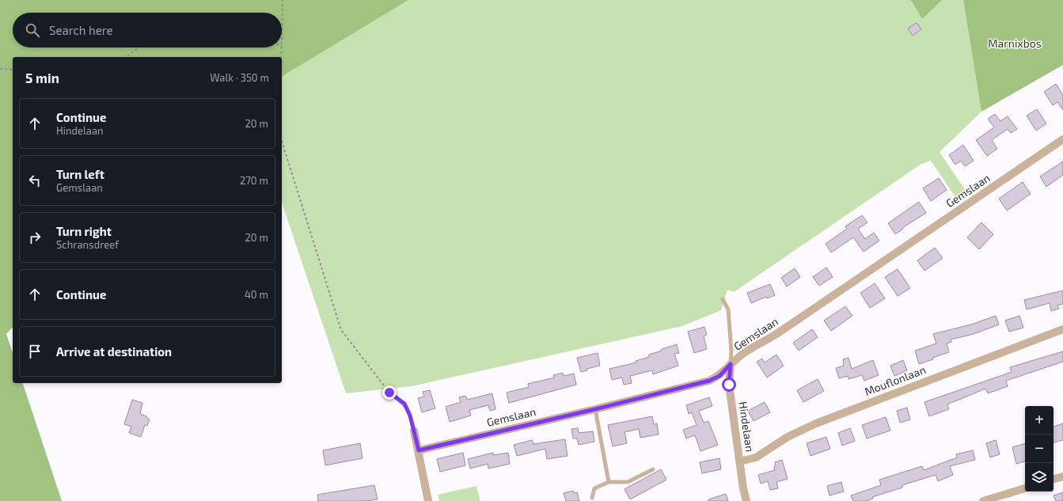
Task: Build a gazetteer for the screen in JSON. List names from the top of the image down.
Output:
{
  "streets": {
    "street": ["Gemslaan", "Mouflonlaan", "Hindelaan"]
  },
  "crossings": [
    ["Gemslaan", "Hindelaan"],
    ["Mouflonlaan", "Hindelaan"]
  ],
  "parks": ["Marnixbos"],
  "page": {
    "search": "Search here",
    "heading": ["5 min", "Walk · 350 m"],
    "list": [
      ["Continue", "Hindelaan", "20 m"],
      ["Turn left", "Gemslaan", "270 m"],
      ["Turn right", "Schransdreef", "20 m"],
      ["Continue", "40 m"],
      "Arrive at destination"
    ],
    "map_buttons": ["+", "−"]
  }
}
